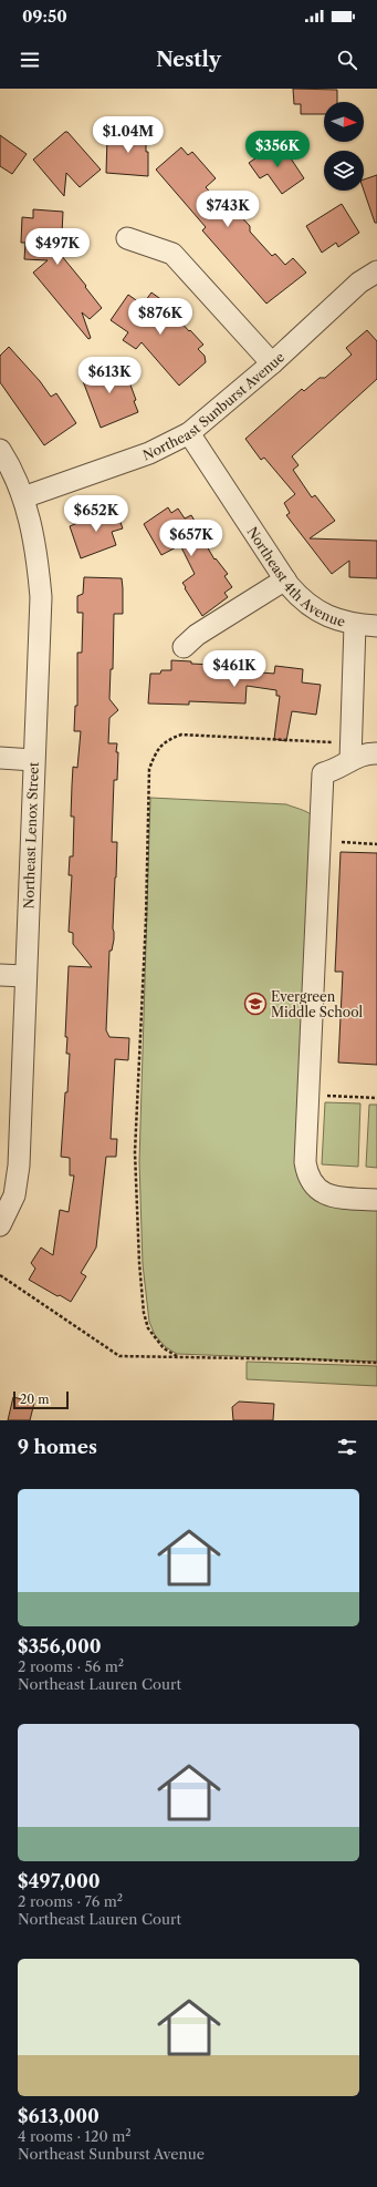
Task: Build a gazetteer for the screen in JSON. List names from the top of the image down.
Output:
{
  "streets": {
    "street": ["Northeast Sunburst Avenue", "Northeast 4th Avenue", "Northeast Lenox Street"]
  },
  "crossings": [
    ["Northeast Sunburst Avenue", "Northeast 4th Avenue"],
    ["Northeast Sunburst Avenue", "Northeast Lenox Street"]
  ],
  "places": {
    "school or university": ["Evergreen Middle School"]
  },
  "scale_bar": "20 m",
  "north": "right",
  "page": {
    "status": "09:50",
    "header": "Nestly",
    "price": [
      "$1.04M",
      "$356K",
      "$743K",
      "$497K",
      "$876K",
      "$613K",
      "$652K",
      "$657K",
      "$461K"
    ],
    "scale": "20 m",
    "heading": "9 homes",
    "list": [
      {
        "name": "$356,000",
        "note": "2 rooms · 56 m² · Northeast Lauren Court"
      },
      {
        "name": "$497,000",
        "note": "2 rooms · 76 m² · Northeast Lauren Court"
      },
      {
        "name": "$613,000",
        "note": "4 rooms · 120 m² · Northeast Sunburst Avenue"
      }
    ]
  }
}
